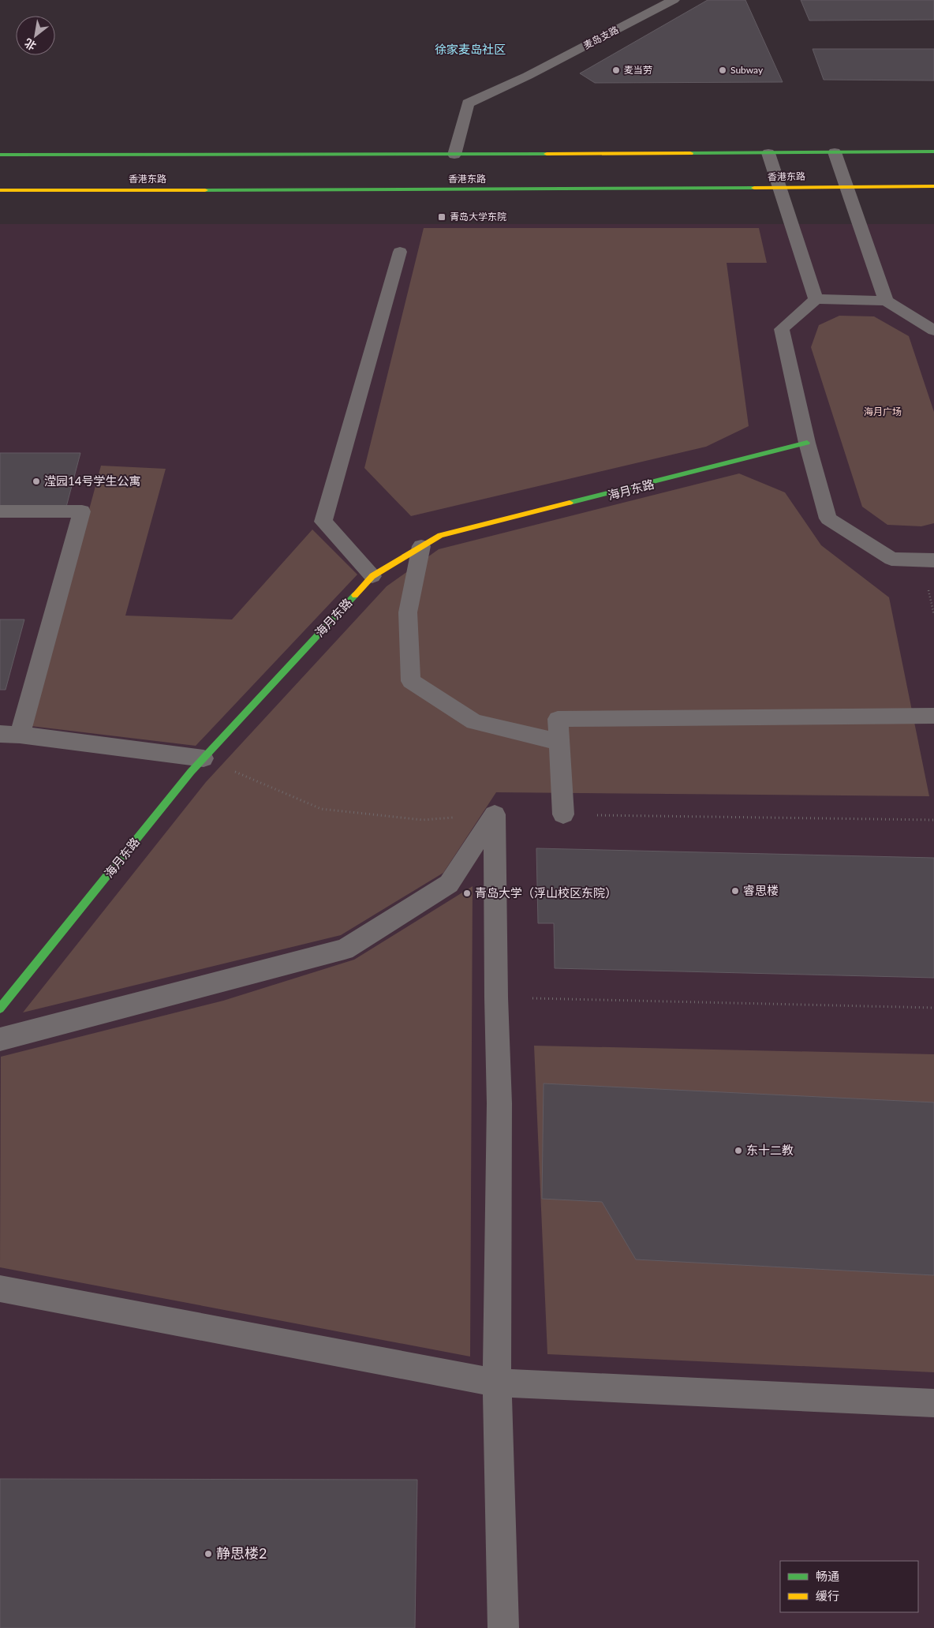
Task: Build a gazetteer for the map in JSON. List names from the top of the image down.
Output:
{
  "streets": {
    "main road": ["香港东路"],
    "street": ["麦岛支路", "海月东路"]
  },
  "districts": ["徐家麦岛社区"],
  "parks": ["海月广场"],
  "places": {
    "other": [
      "麦当劳",
      "Subway",
      "滢园14号学生公寓",
      "睿思楼",
      "青岛大学（浮山校区东院）",
      "东十二教",
      "静思楼2"
    ],
    "transit": ["青岛大学东院"]
  },
  "legend": ["畅通", "缓行"],
  "north": "bottom left"
}
